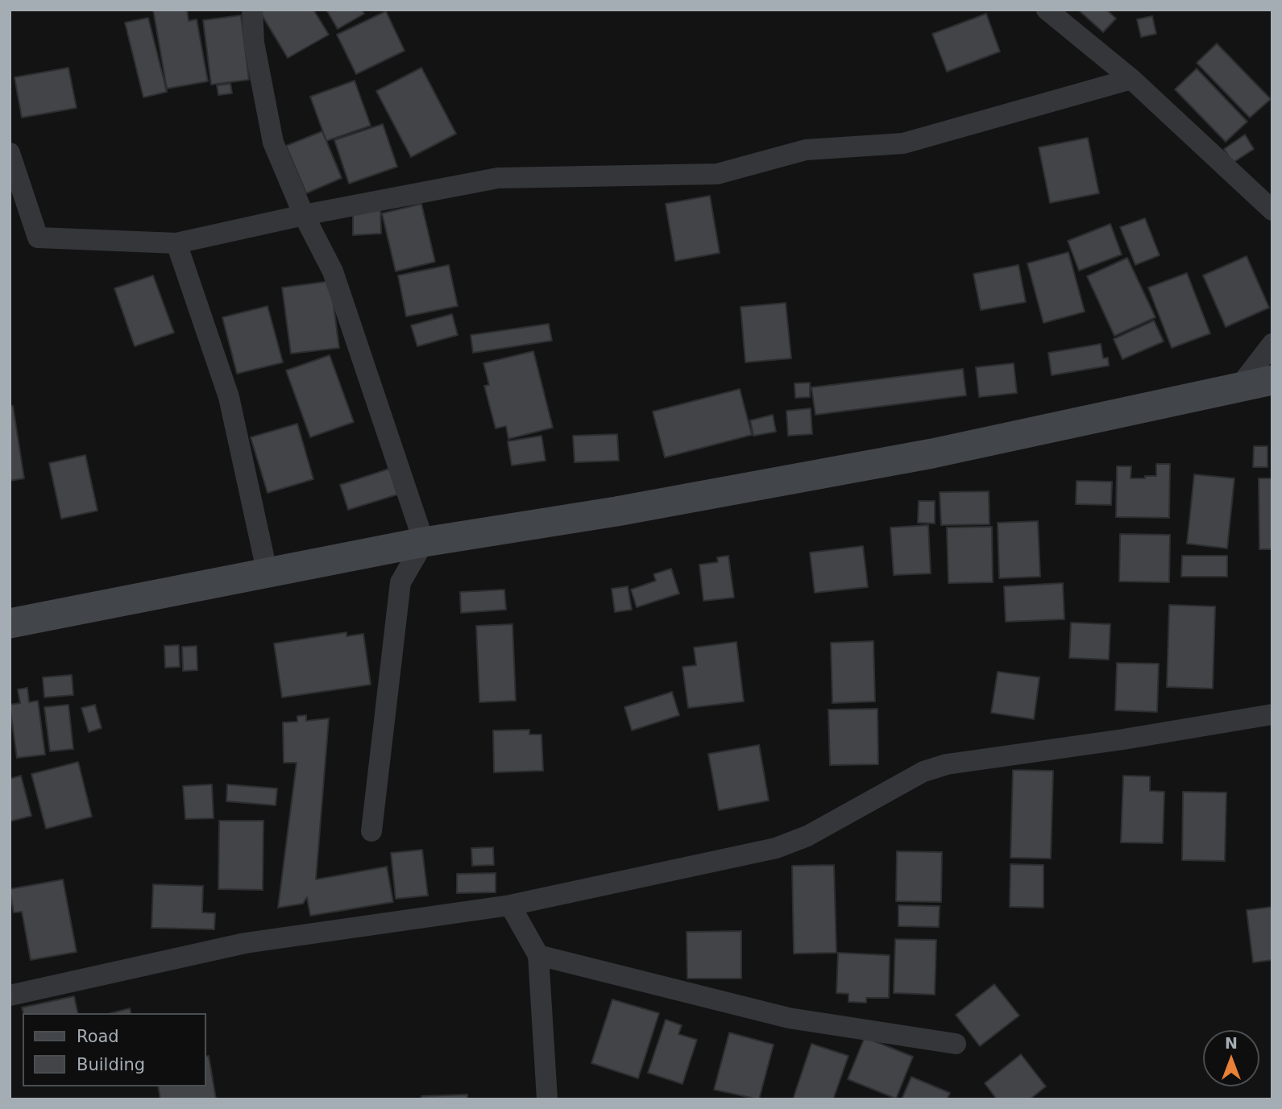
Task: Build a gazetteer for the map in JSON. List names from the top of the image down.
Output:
{
  "legend": ["Road", "Building"],
  "north": "top"
}
